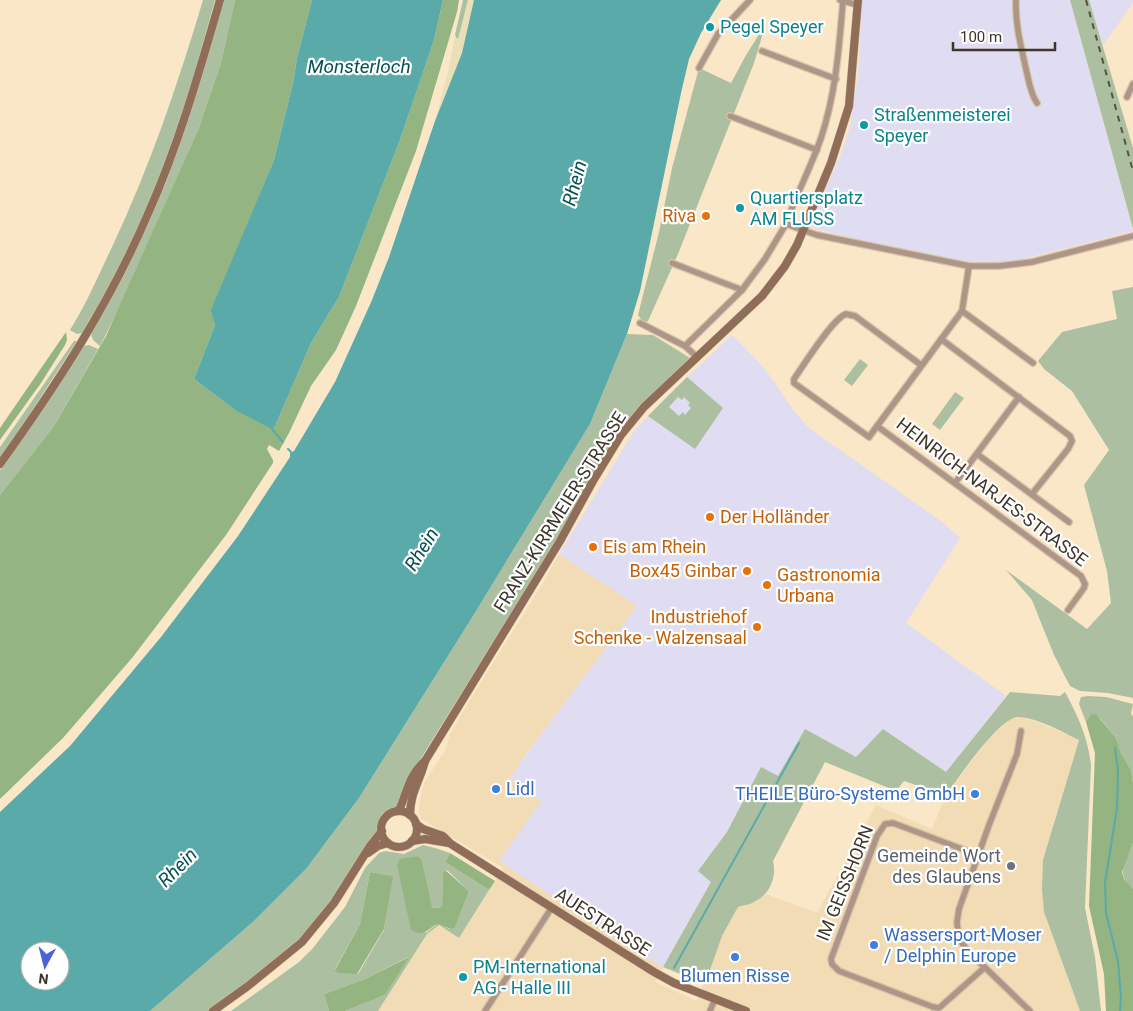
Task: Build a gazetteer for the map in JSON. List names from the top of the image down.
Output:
{
  "streets": {
    "street": [
      "HEINRICH-NARJES-STRASSE",
      "FRANZ-KIRRMEIER-STRASSE",
      "IM GEISSHORN",
      "AUESTRASSE"
    ]
  },
  "crossings": [
    ["FRANZ-KIRRMEIER-STRASSE", "AUESTRASSE"]
  ],
  "water": ["Monsterloch", "Rhein"],
  "places": [
    "Pegel Speyer",
    "Straßenmeisterei Speyer",
    "Quartiersplatz AM FLUSS",
    "Riva",
    "Der Holländer",
    "Eis am Rhein",
    "Box45 Ginbar",
    "Gastronomia Urbana",
    "Industriehof Schenke - Walzensaal",
    "Lidl",
    "THEILE Büro-Systeme GmbH",
    "Gemeinde Wort des Glaubens",
    "Wassersport-Moser / Delphin Europe",
    "Blumen Risse",
    "PM-International AG - Halle III"
  ],
  "scale_bar": "100 m",
  "north": "bottom"
}
